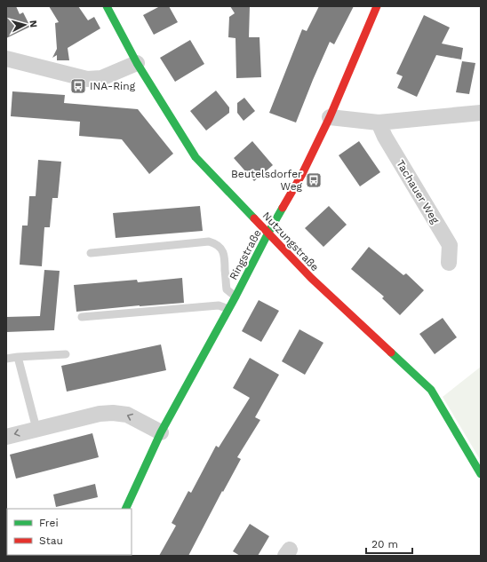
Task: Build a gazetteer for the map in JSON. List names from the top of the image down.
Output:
{
  "streets": {
    "street": ["Tachauer Weg", "Nutzungstraße", "Ringstraße"]
  },
  "crossings": [
    ["Nutzungstraße", "Ringstraße"]
  ],
  "places": {
    "bus stop": ["INA-Ring", "Beutelsdorfer Weg"]
  },
  "legend": ["Frei", "Stau"],
  "scale_bar": "20 m",
  "north": "right"
}
